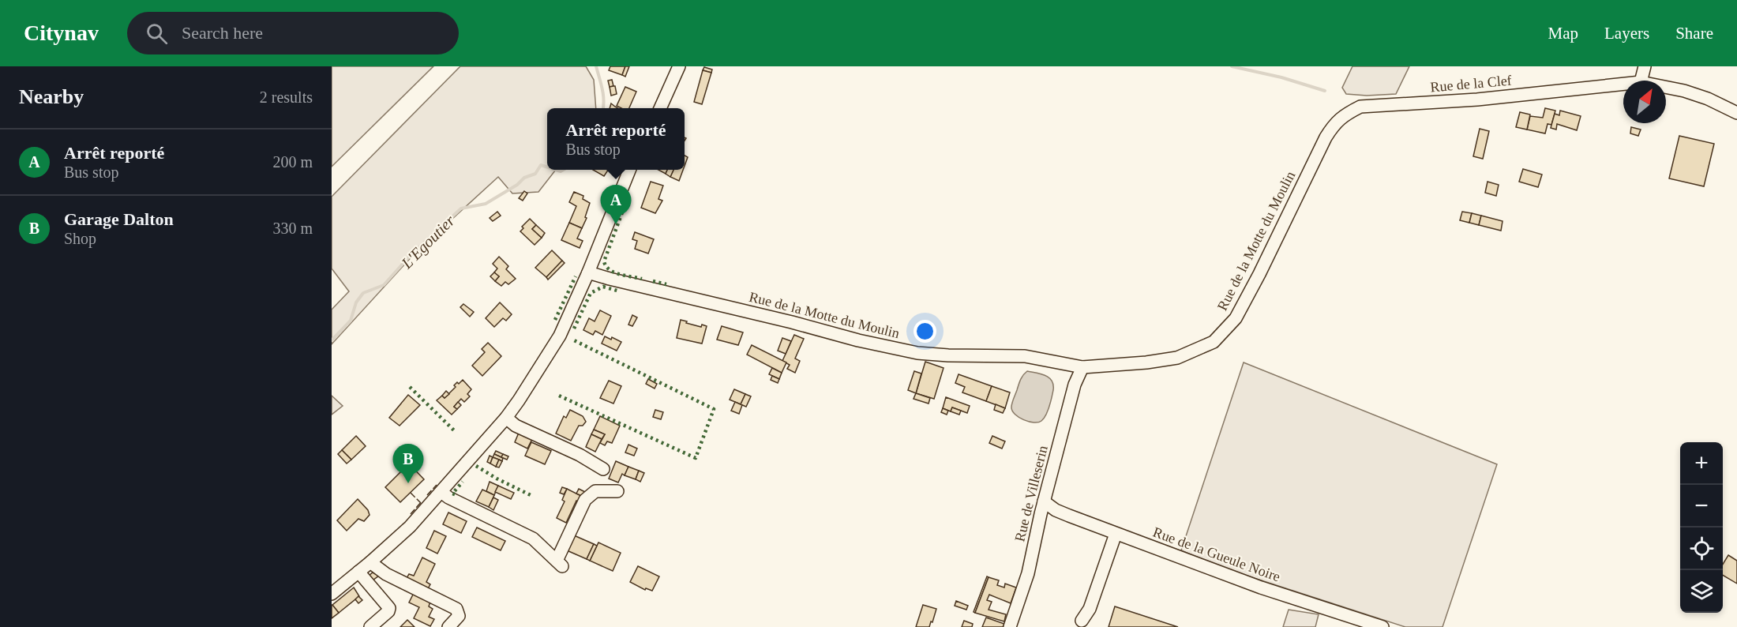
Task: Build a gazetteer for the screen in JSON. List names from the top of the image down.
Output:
{
  "streets": {
    "street": [
      "Rue de la Clef",
      "Rue de la Motte du Moulin",
      "Rue de Villeserin",
      "Rue de la Gueule Noire"
    ]
  },
  "crossings": [
    ["Rue de la Clef", "Rue de la Motte du Moulin"],
    ["Rue de la Motte du Moulin", "Rue de Villeserin"],
    ["Rue de Villeserin", "Rue de la Gueule Noire"]
  ],
  "water": ["L'Egoutier"],
  "north": "top right",
  "page": {
    "header": "Citynav",
    "search": "Search here",
    "nav": ["Map", "Layers", "Share"],
    "heading": ["Nearby", "2 results"],
    "popup": ["Arrêt reporté", "Bus stop"],
    "list": [
      {
        "mark": "A",
        "name": "Arrêt reporté",
        "note": "Bus stop",
        "value": "200 m"
      },
      {
        "mark": "B",
        "name": "Garage Dalton",
        "note": "Shop",
        "value": "330 m"
      }
    ],
    "pins": ["A", "B"],
    "map_buttons": ["+", "−"]
  }
}
